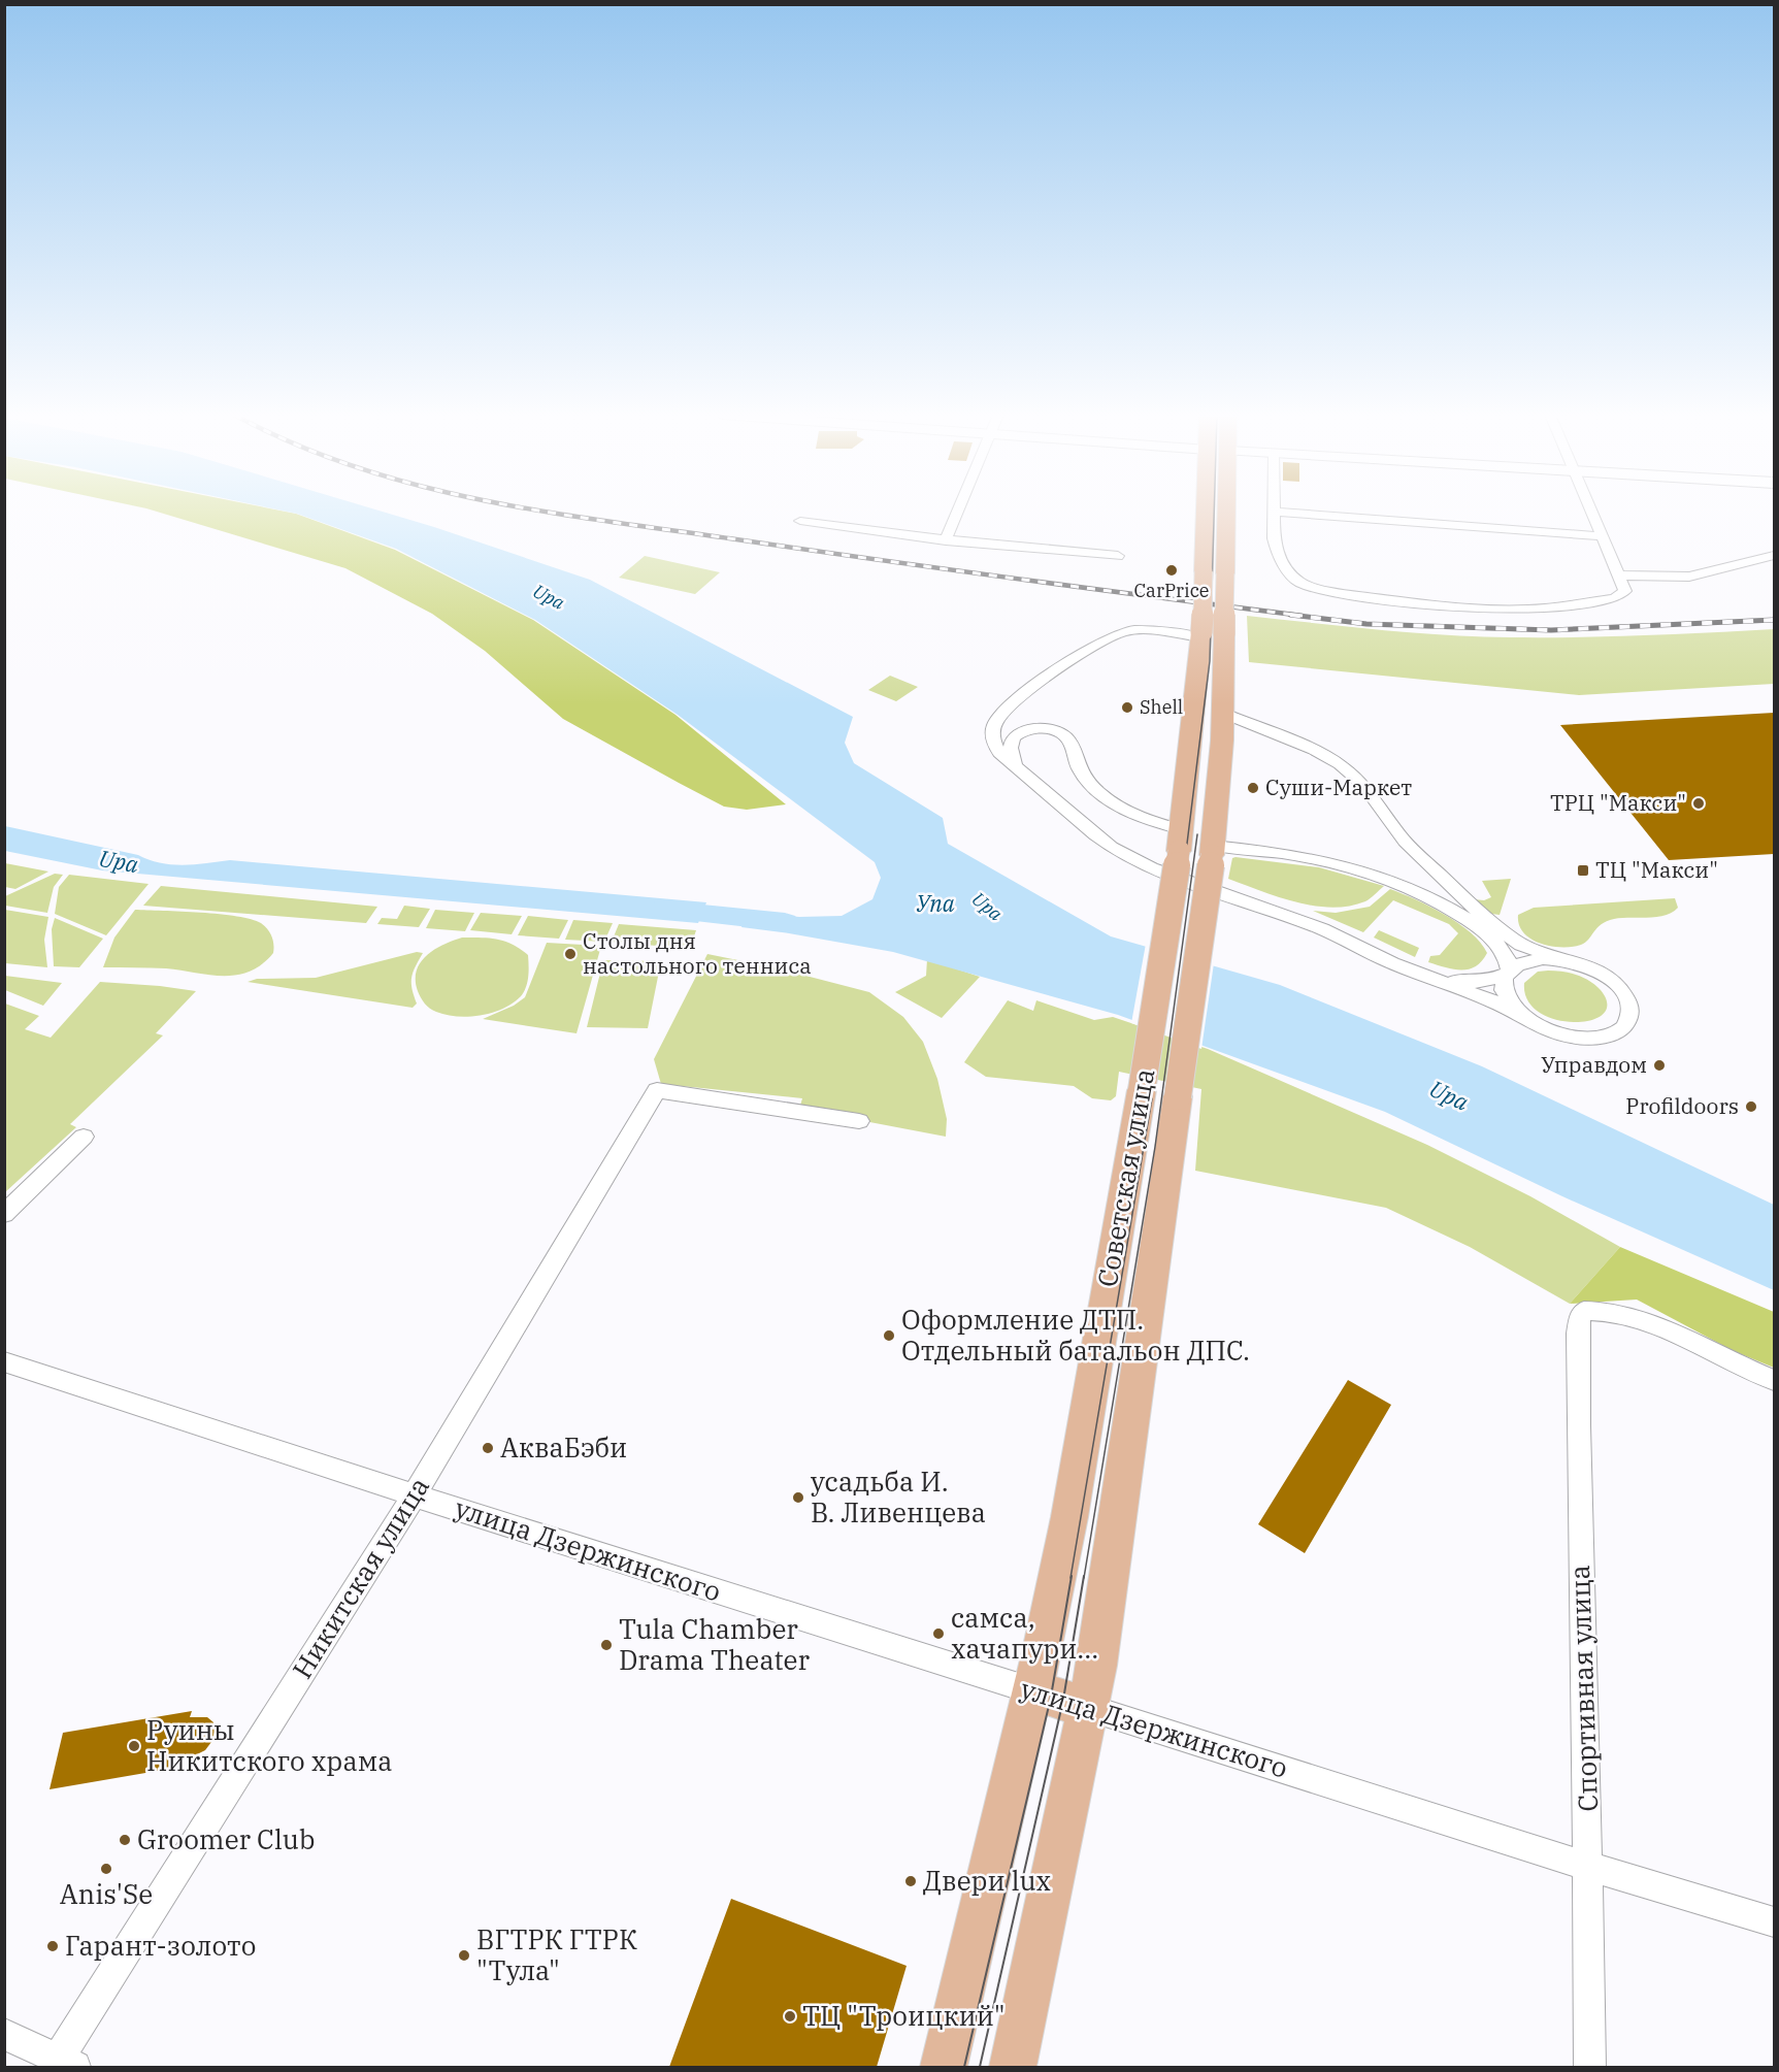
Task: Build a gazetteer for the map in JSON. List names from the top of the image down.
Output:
{
  "streets": {
    "main road": ["Советская улица", "улица Дзержинского"],
    "street": ["Никитская улица", "Спортивная улица"]
  },
  "crossings": [
    ["Советская улица", "улица Дзержинского"],
    ["улица Дзержинского", "Никитская улица"],
    ["улица Дзержинского", "Спортивная улица"]
  ],
  "water": ["Upa", "Упа"],
  "places": {
    "other": [
      "CarPrice",
      "Shell",
      "Суши-Маркет",
      "ТРЦ \"Макси\"",
      "Cтолы дня настольного тенниса",
      "Управдом",
      "Profildoors",
      "Оформление ДТП. Отдельный батальон ДПС.",
      "АкваБэби",
      "усадьба И. В. Ливенцева",
      "самса, хачапури...",
      "Tula Chamber Drama Theater",
      "Руины Никитского храма",
      "Groomer Club",
      "Anis'Se",
      "Двери lux",
      "Гарант-золото",
      "ВГТРК ГТРК \"Тула\"",
      "ТЦ \"Троицкий\""
    ],
    "transit": ["ТЦ \"Макси\""]
  }
}
